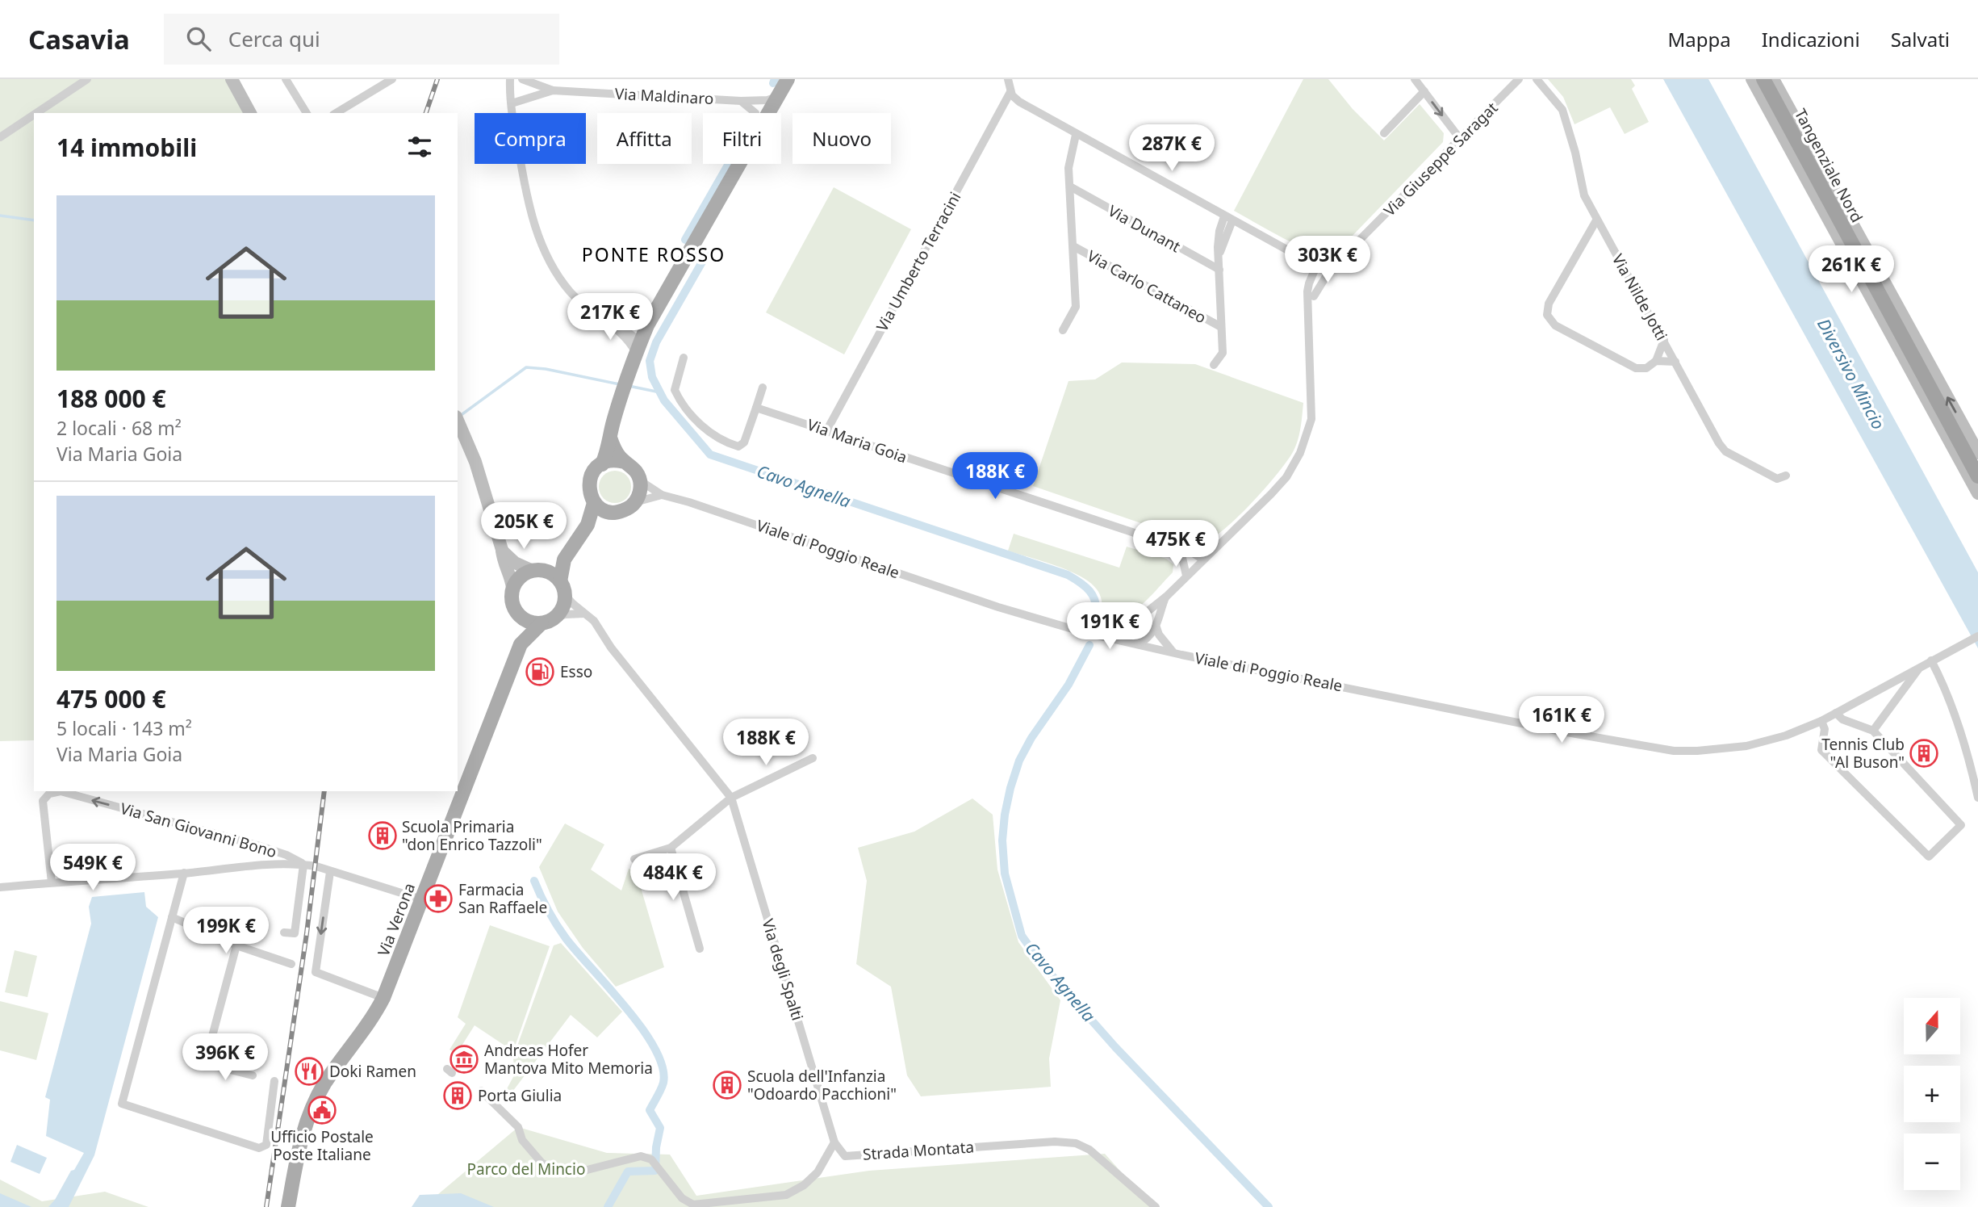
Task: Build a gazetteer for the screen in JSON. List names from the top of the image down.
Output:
{
  "streets": {
    "highway": ["Tangenziale Nord"],
    "main road": ["Via Verona"],
    "street": [
      "Via Maldinaro",
      "Via Giuseppe Saragat",
      "Via Dunant",
      "Via Umberto Terracini",
      "Via Carlo Cattaneo",
      "Via Nilde Jotti",
      "Via Maria Goia",
      "Viale di Poggio Reale",
      "Via San Giovanni Bono",
      "Via degli Spalti",
      "Strada Montata"
    ]
  },
  "crossings": [
    ["Via Giuseppe Saragat", "Via Maria Goia"],
    ["Via Giuseppe Saragat", "Viale di Poggio Reale"],
    ["Via Umberto Terracini", "Via Maria Goia"],
    ["Via San Giovanni Bono", "Via Verona"],
    ["Via Verona", "Via degli Spalti"],
    ["Via degli Spalti", "Strada Montata"]
  ],
  "districts": ["PONTE ROSSO"],
  "water": ["Diversivo Mincio", "Cavo Agnella"],
  "parks": ["Parco del Mincio"],
  "places": {
    "fuel station": ["Esso"],
    "building": [
      "Tennis Club \"Al Buson\"",
      "Scuola Primaria \"don Enrico Tazzoli\"",
      "Scuola dell'Infanzia \"Odoardo Pacchioni\"",
      "Porta Giulia"
    ],
    "pharmacy": ["Farmacia San Raffaele"],
    "museum": ["Andreas Hofer Mantova Mito Memoria"],
    "restaurant": ["Doki Ramen"],
    "public building": ["Ufficio Postale Poste Italiane"]
  },
  "north": "top",
  "page": {
    "header": "Casavia",
    "search": "Cerca qui",
    "nav": ["Mappa", "Indicazioni", "Salvati"],
    "chip": [
      "Compra",
      "Affitta",
      "Filtri",
      "Nuovo"
    ],
    "heading": "14 immobili",
    "price": [
      "287K €",
      "303K €",
      "261K €",
      "217K €",
      "188K €",
      "205K €",
      "475K €",
      "191K €",
      "161K €",
      "188K €",
      "549K €",
      "484K €",
      "199K €",
      "396K €"
    ],
    "list": [
      {
        "name": "188 000 €",
        "note": "2 locali · 68 m² · Via Maria Goia"
      },
      {
        "name": "475 000 €",
        "note": "5 locali · 143 m² · Via Maria Goia"
      }
    ],
    "map_buttons": ["+", "−"]
  }
}
